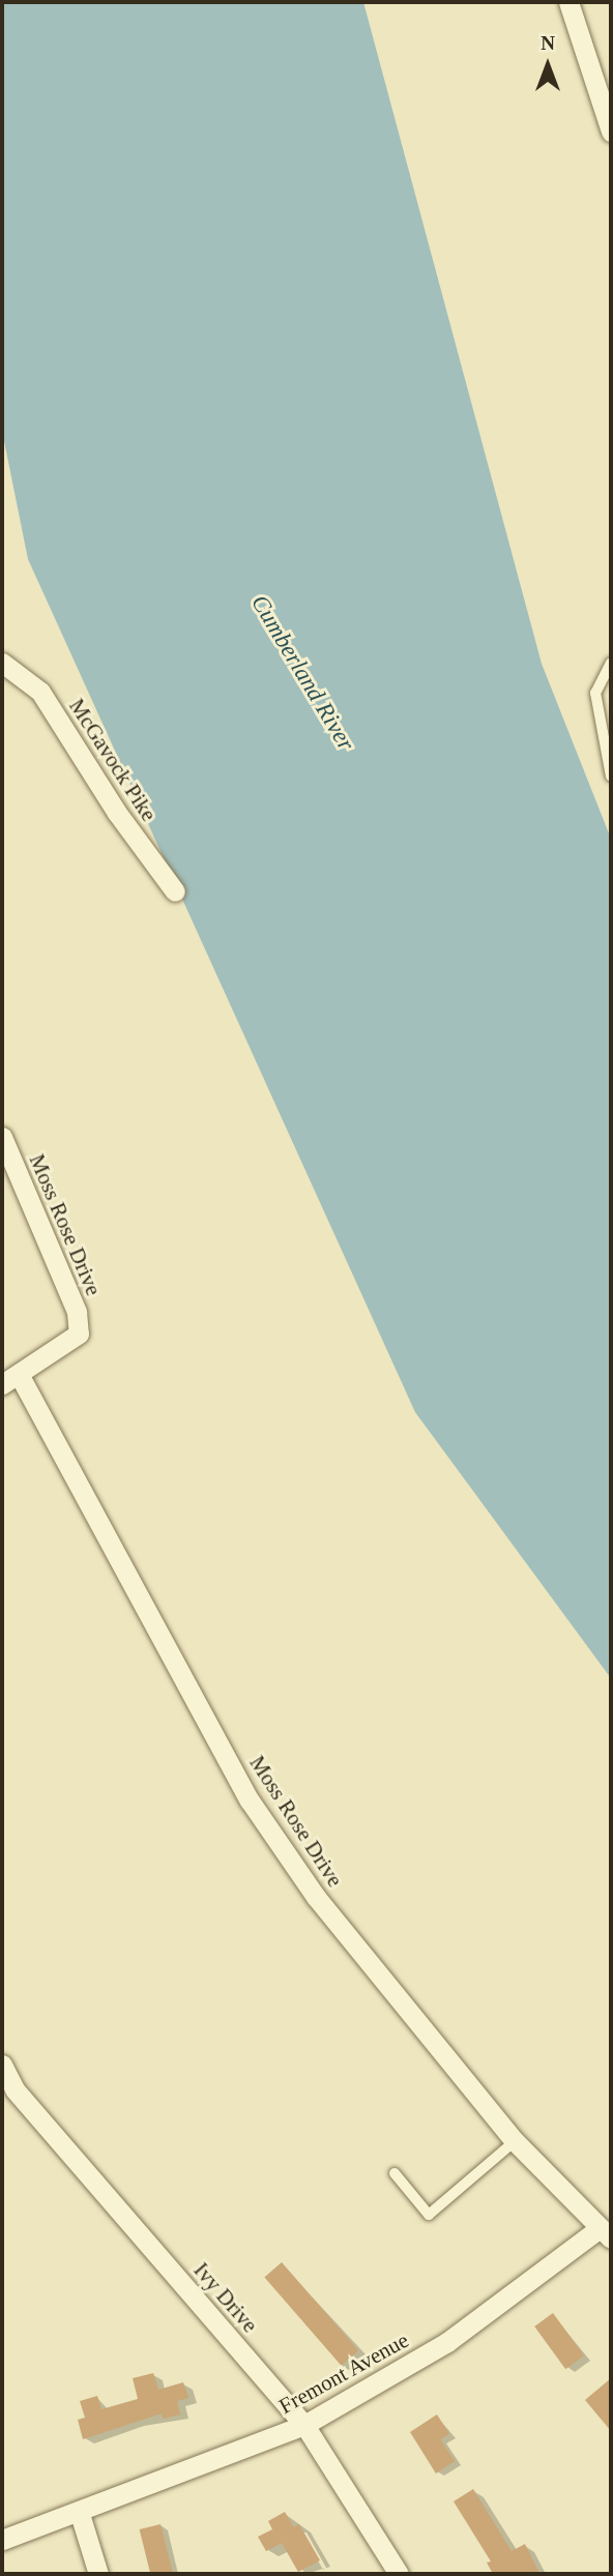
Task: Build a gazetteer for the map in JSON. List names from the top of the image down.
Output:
{
  "streets": {
    "street": [
      "McGavock Pike",
      "Moss Rose Drive",
      "Ivy Drive",
      "Fremont Avenue"
    ]
  },
  "crossings": [
    ["Moss Rose Drive", "Fremont Avenue"],
    ["Ivy Drive", "Fremont Avenue"]
  ],
  "water": ["Cumberland River"],
  "north": "top"
}
